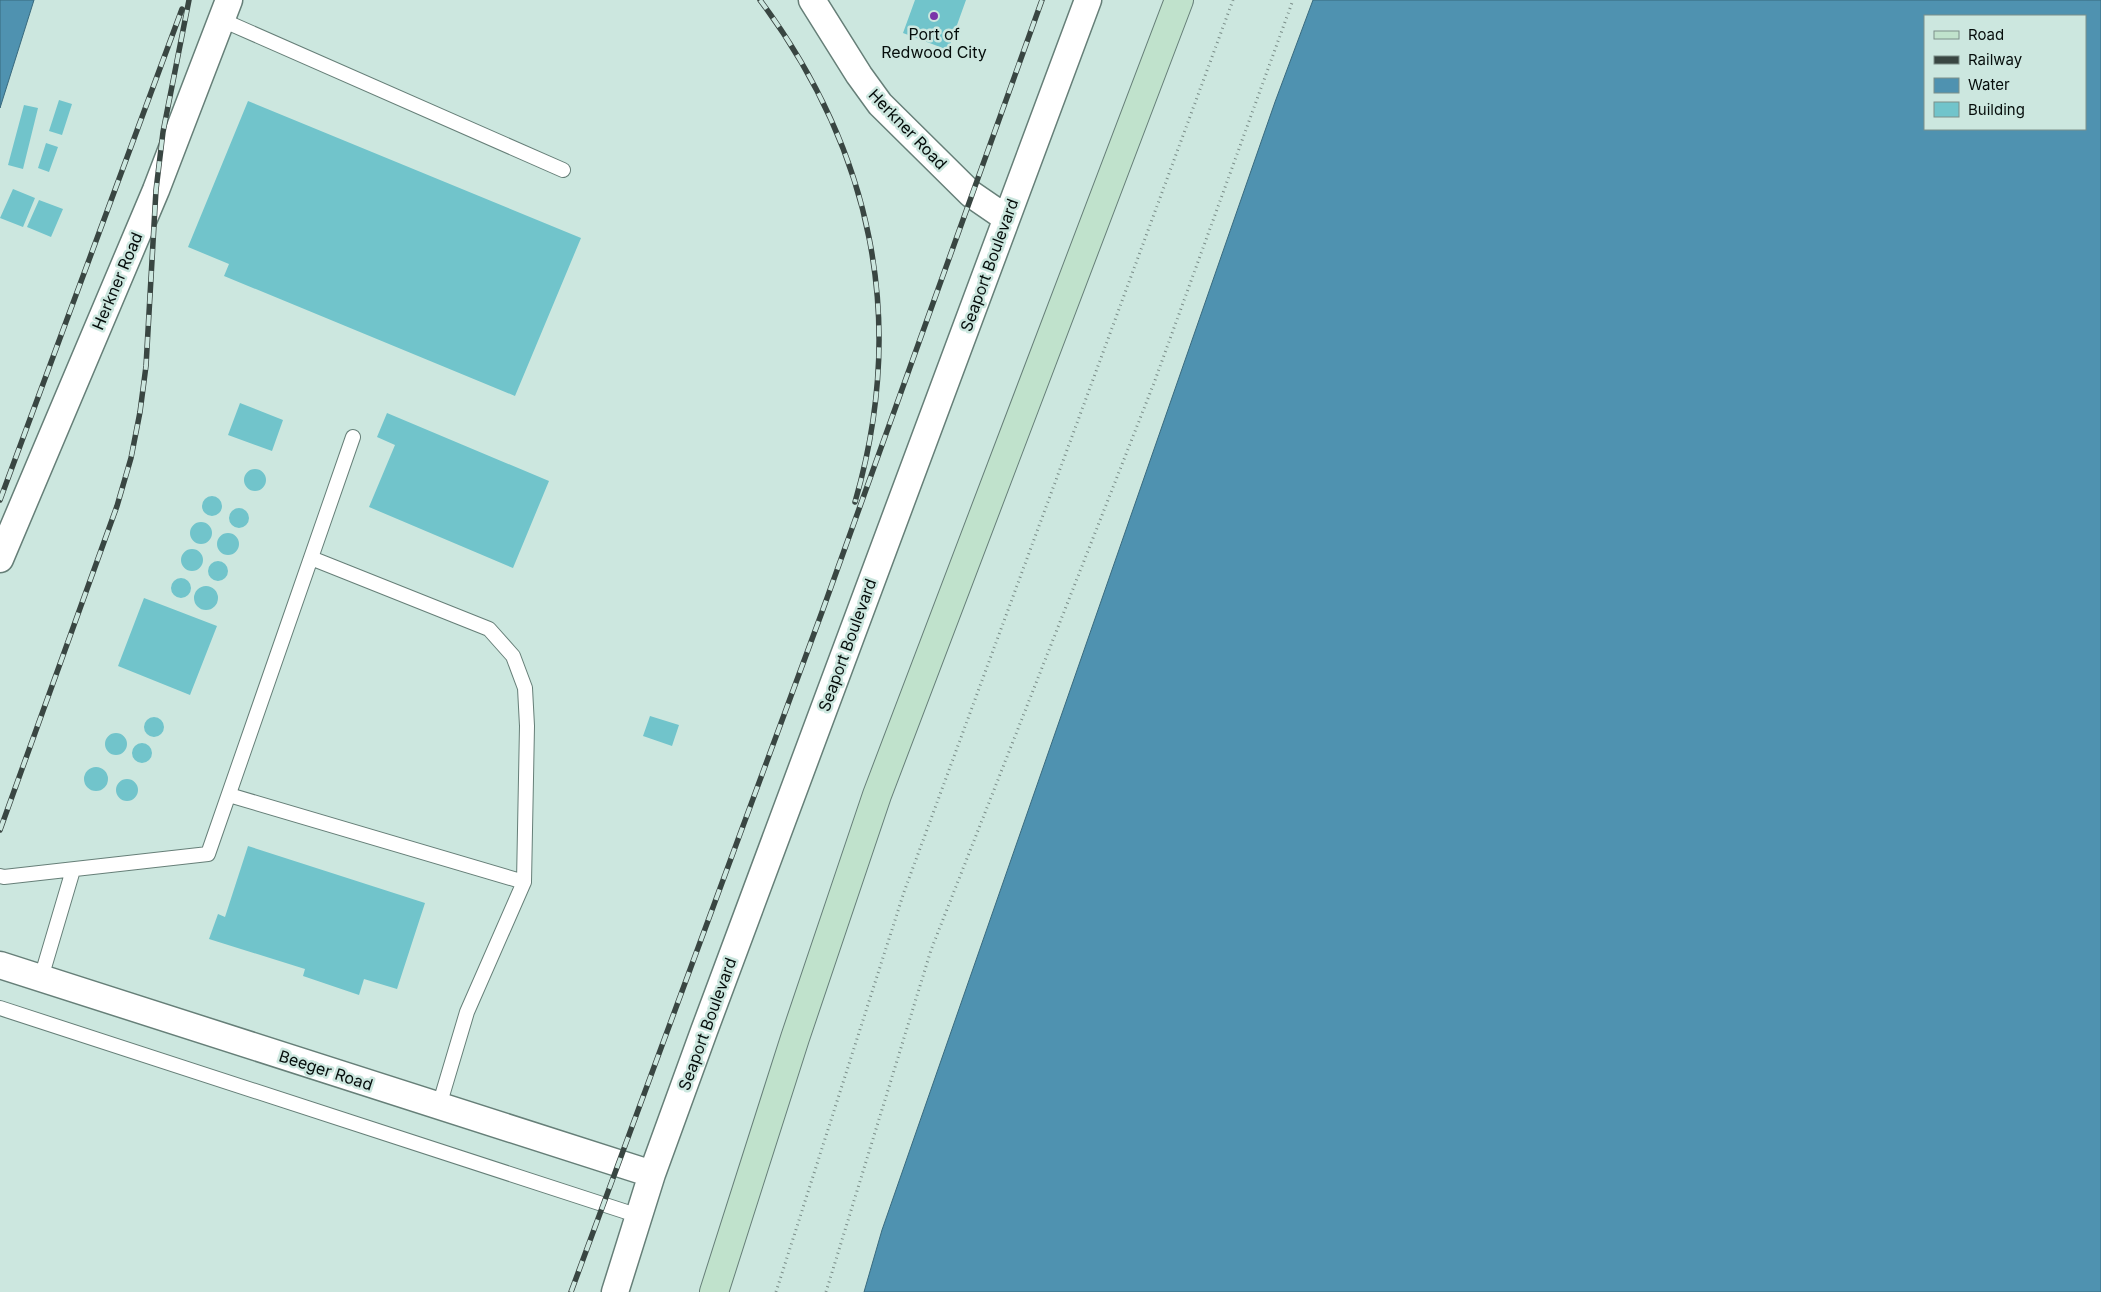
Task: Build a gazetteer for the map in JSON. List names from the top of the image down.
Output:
{
  "streets": {
    "street": ["Herkner Road", "Seaport Boulevard", "Beeger Road"]
  },
  "crossings": [
    ["Herkner Road", "Seaport Boulevard"],
    ["Seaport Boulevard", "Beeger Road"]
  ],
  "places": ["Port of Redwood City"],
  "legend": [
    "Road",
    "Railway",
    "Water",
    "Building"
  ]
}
